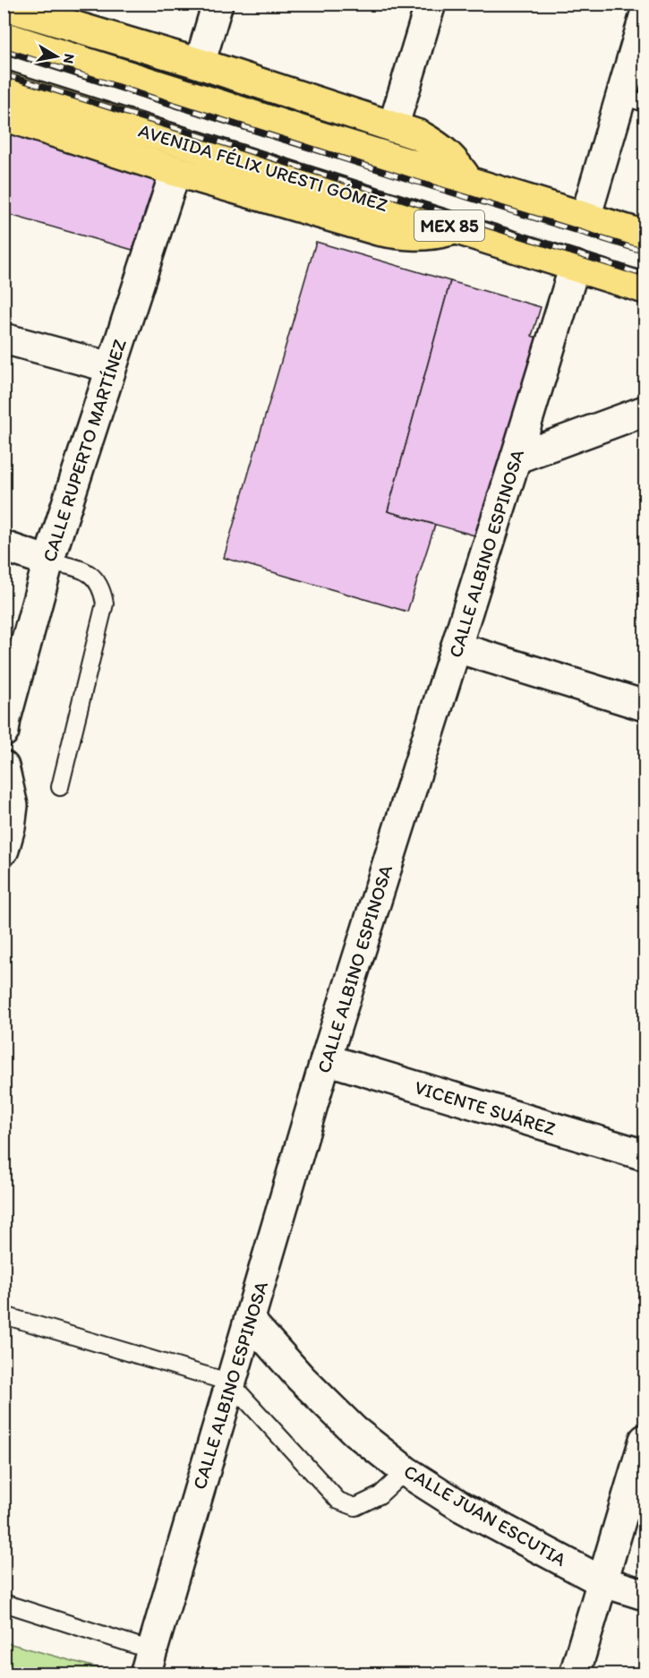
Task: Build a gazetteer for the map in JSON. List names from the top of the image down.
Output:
{
  "streets": {
    "main road": ["AVENIDA FÉLIX URESTI GÓMEZ", "MEX 85"],
    "street": [
      "CALLE RUPERTO MARTÍNEZ",
      "CALLE ALBINO ESPINOSA",
      "VICENTE SUÁREZ",
      "CALLE JUAN ESCUTIA"
    ]
  },
  "crossings": [
    ["AVENIDA FÉLIX URESTI GÓMEZ", "CALLE ALBINO ESPINOSA"],
    ["CALLE ALBINO ESPINOSA", "VICENTE SUÁREZ"],
    ["CALLE ALBINO ESPINOSA", "CALLE JUAN ESCUTIA"]
  ],
  "north": "right"
}
